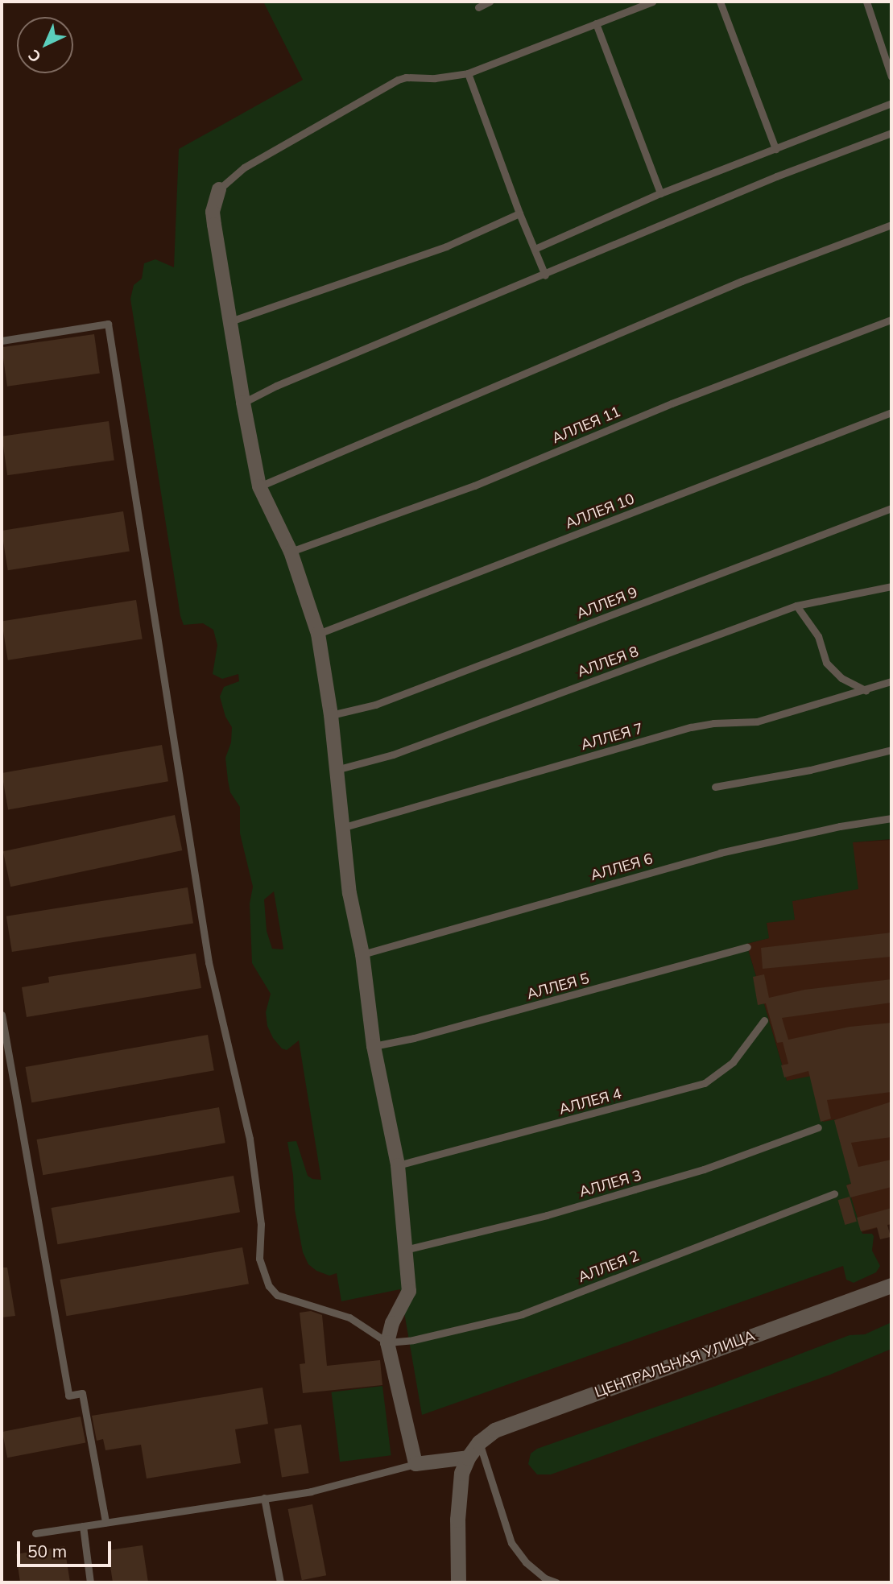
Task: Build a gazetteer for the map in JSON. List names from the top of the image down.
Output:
{
  "streets": {
    "street": ["ЦЕНТРАЛЬНАЯ УЛИЦА"],
    "lane": [
      "АЛЛЕЯ 11",
      "АЛЛЕЯ 10",
      "АЛЛЕЯ 9",
      "АЛЛЕЯ 8",
      "АЛЛЕЯ 7",
      "АЛЛЕЯ 6",
      "АЛЛЕЯ 5",
      "АЛЛЕЯ 4",
      "АЛЛЕЯ 3",
      "АЛЛЕЯ 2"
    ]
  },
  "scale_bar": "50 m",
  "north": "bottom left"
}
